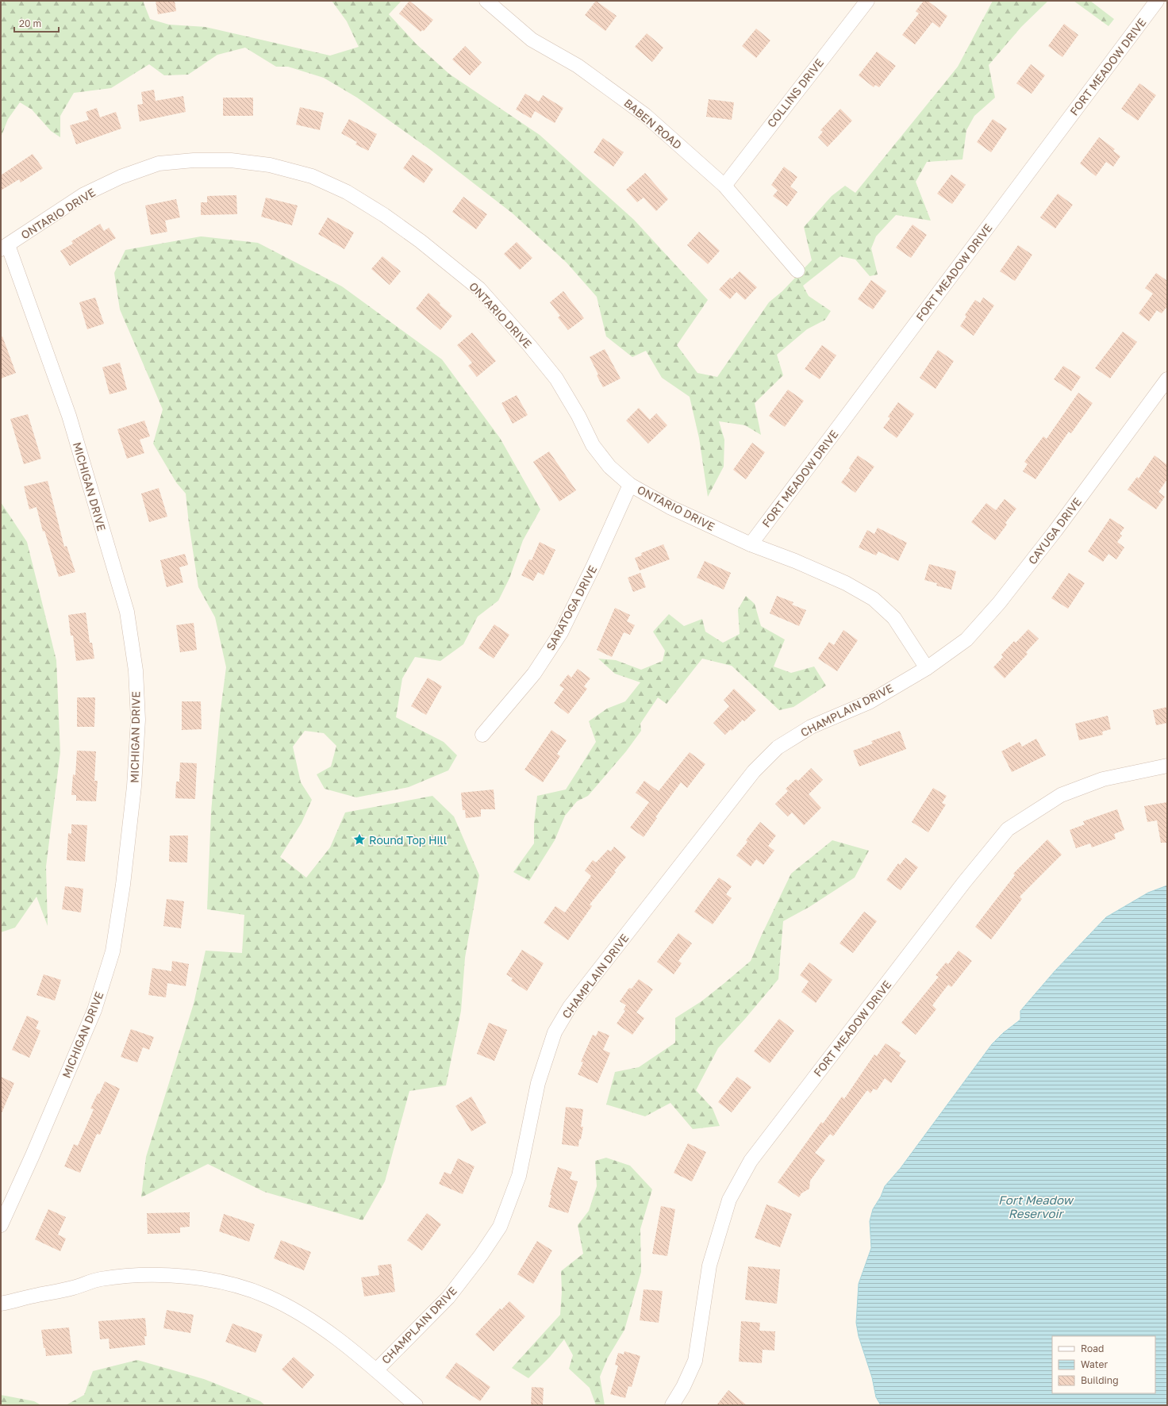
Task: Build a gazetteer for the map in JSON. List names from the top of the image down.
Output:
{
  "streets": {
    "street": [
      "FORT MEADOW DRIVE",
      "COLLINS DRIVE",
      "BABEN ROAD",
      "ONTARIO DRIVE",
      "MICHIGAN DRIVE",
      "CAYUGA DRIVE",
      "SARATOGA DRIVE",
      "CHAMPLAIN DRIVE"
    ]
  },
  "crossings": [
    ["FORT MEADOW DRIVE", "ONTARIO DRIVE"],
    ["COLLINS DRIVE", "BABEN ROAD"],
    ["ONTARIO DRIVE", "MICHIGAN DRIVE"],
    ["ONTARIO DRIVE", "CAYUGA DRIVE"],
    ["ONTARIO DRIVE", "SARATOGA DRIVE"],
    ["ONTARIO DRIVE", "CHAMPLAIN DRIVE"],
    ["CAYUGA DRIVE", "CHAMPLAIN DRIVE"]
  ],
  "water": ["Fort Meadow Reservoir"],
  "places": {
    "place": ["Round Top Hill"]
  },
  "legend": ["Road", "Water", "Building"],
  "scale_bar": "20 m"
}
